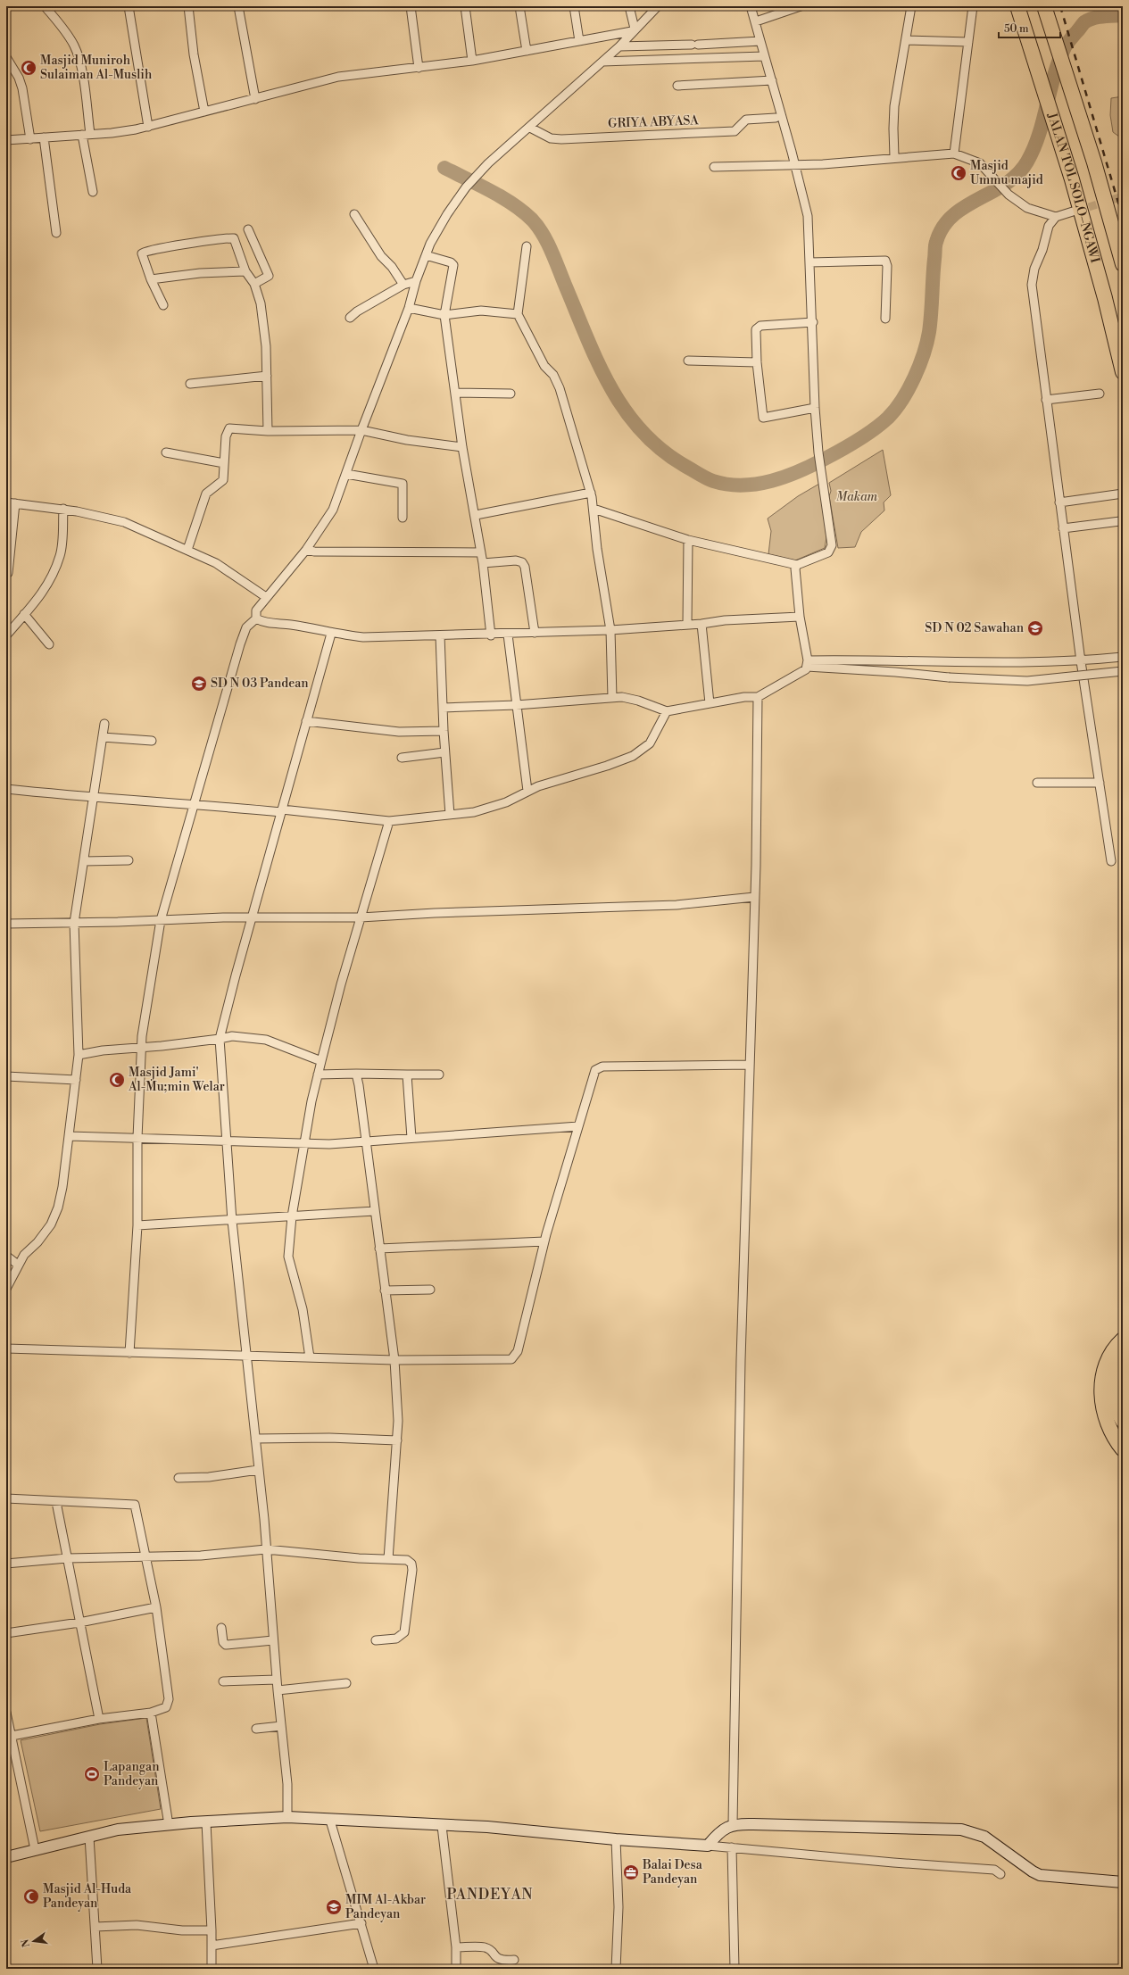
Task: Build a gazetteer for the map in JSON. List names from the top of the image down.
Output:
{
  "streets": {
    "highway": ["JALAN TOL SOLO–NGAWI"],
    "street": ["GRIYA ABYASA"]
  },
  "districts": ["PANDEYAN"],
  "parks": ["Makam"],
  "places": {
    "mosque": [
      "Masjid Muniroh Sulaiman Al-Muslih",
      "Masjid Ummu majid",
      "Masjid Jami' Al-Mu;min Welar",
      "Masjid Al-Huda Pandeyan"
    ],
    "school or university": ["SD N 02 Sawahan", "SD N 03 Pandean", "MIM Al-Akbar Pandeyan"],
    "sports": ["Lapangan Pandeyan"],
    "office": ["Balai Desa Pandeyan"]
  },
  "scale_bar": "50 m",
  "north": "left"
}
